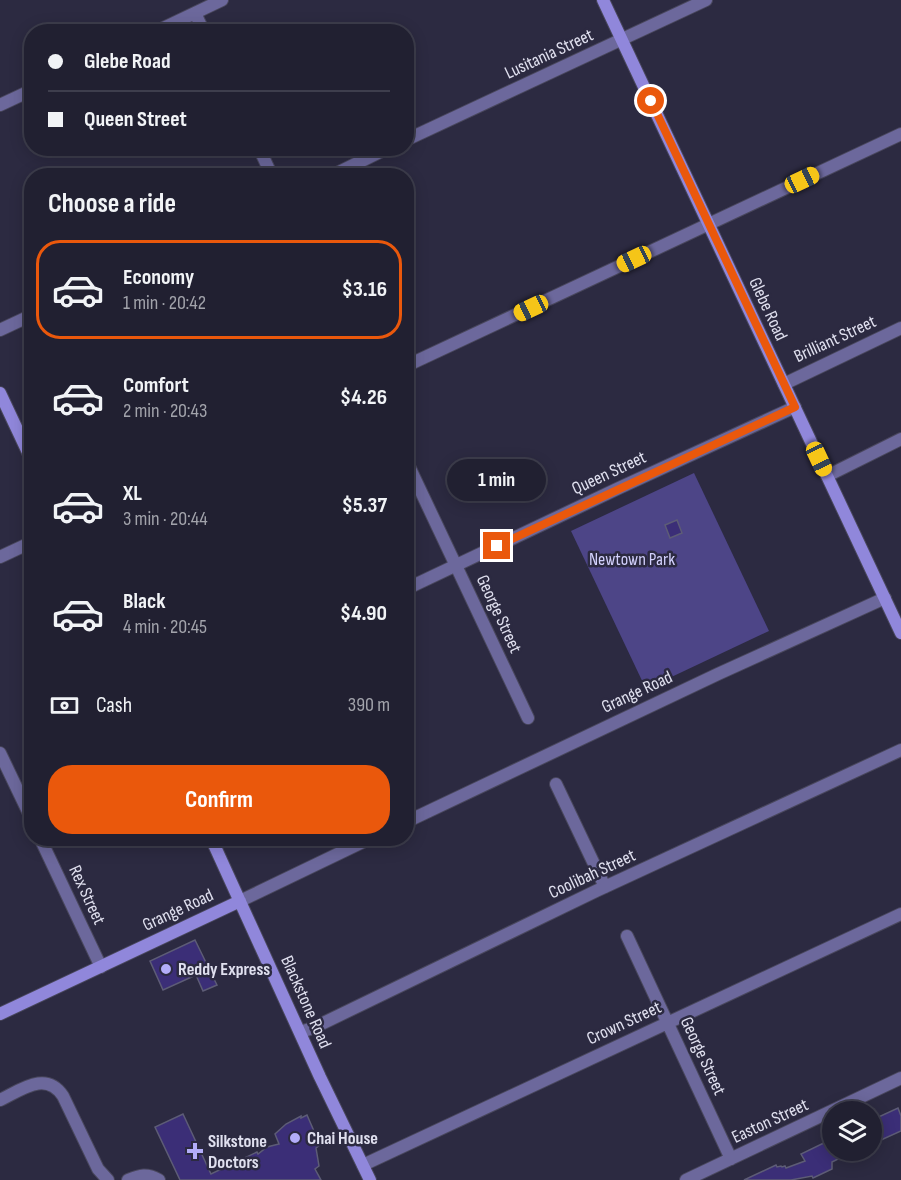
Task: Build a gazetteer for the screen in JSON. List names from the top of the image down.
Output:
{
  "streets": {
    "main road": ["Glebe Road", "Grange Road", "Blackstone Road"],
    "street": [
      "Lusitania Street",
      "Brilliant Street",
      "Queen Street",
      "George Street",
      "Coolibah Street",
      "Rex Street",
      "Crown Street",
      "Easton Street"
    ]
  },
  "crossings": [
    ["Lusitania Street", "Glebe Road"],
    ["Glebe Road", "Brilliant Street"],
    ["Glebe Road", "Queen Street"],
    ["Glebe Road", "Grange Road"],
    ["Queen Street", "George Street"],
    ["George Street", "Crown Street"],
    ["George Street", "Easton Street"],
    ["Grange Road", "Rex Street"],
    ["Grange Road", "Blackstone Road"],
    ["Coolibah Street", "Blackstone Road"],
    ["Blackstone Road", "Crown Street"]
  ],
  "parks": ["Newtown Park"],
  "places": {
    "other": ["Reddy Express", "Chai House"],
    "health": ["Silkstone Doctors"]
  },
  "page": {
    "banner": ["Glebe Road", "Queen Street"],
    "heading": "Choose a ride",
    "list": [
      {
        "name": "Economy",
        "note": "1 min · 20:42",
        "value": "$3.16"
      },
      {
        "name": "Comfort",
        "note": "2 min · 20:43",
        "value": "$4.26"
      },
      {
        "name": "XL",
        "note": "3 min · 20:44",
        "value": "$5.37"
      },
      {
        "name": "Black",
        "note": "4 min · 20:45",
        "value": "$4.90"
      }
    ],
    "bubble": "1 min",
    "pay": ["Cash", "390 m"],
    "buttons": "Confirm"
  }
}
